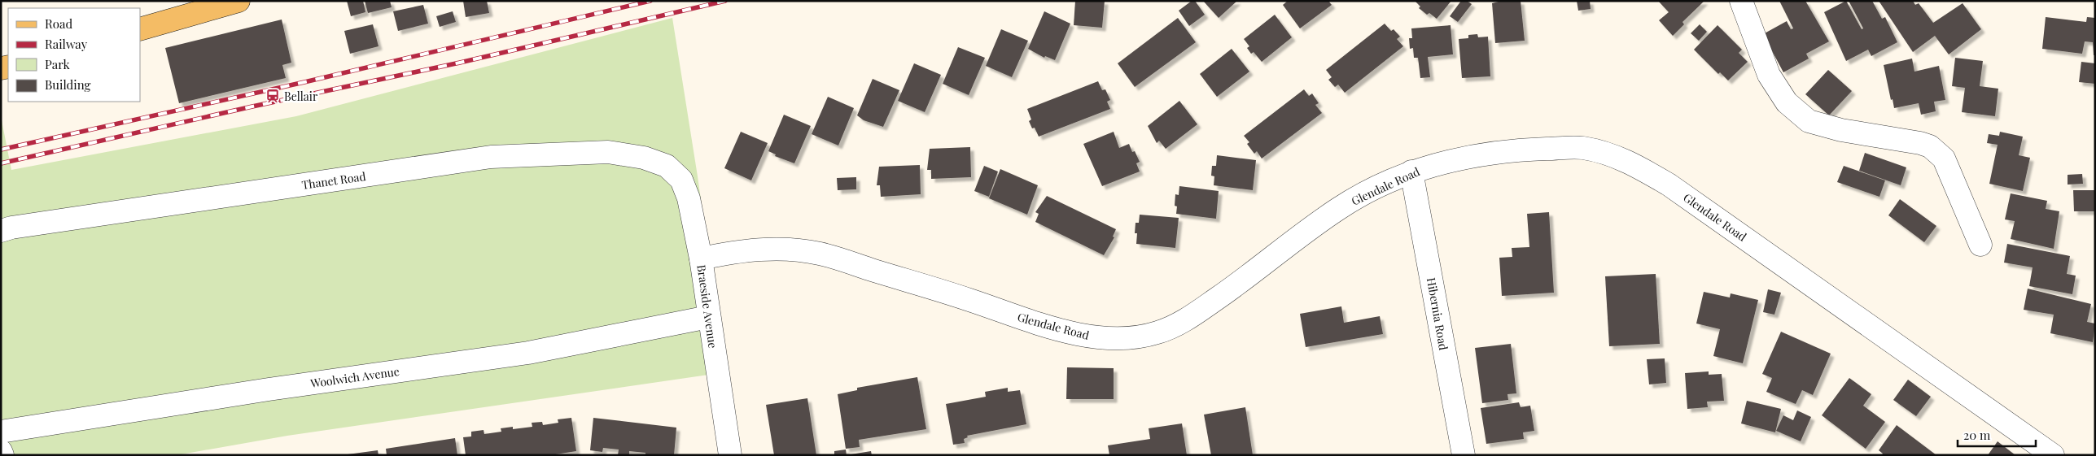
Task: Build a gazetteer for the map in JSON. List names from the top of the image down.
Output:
{
  "streets": {
    "street": [
      "Thanet Road",
      "Glendale Road",
      "Braeside Avenue",
      "Hibernia Road",
      "Woolwich Avenue"
    ]
  },
  "crossings": [
    ["Thanet Road", "Braeside Avenue"],
    ["Glendale Road", "Braeside Avenue"],
    ["Glendale Road", "Hibernia Road"],
    ["Braeside Avenue", "Woolwich Avenue"]
  ],
  "places": {
    "station": ["Bellair"]
  },
  "legend": [
    "Road",
    "Railway",
    "Park",
    "Building"
  ],
  "scale_bar": "20 m"
}
